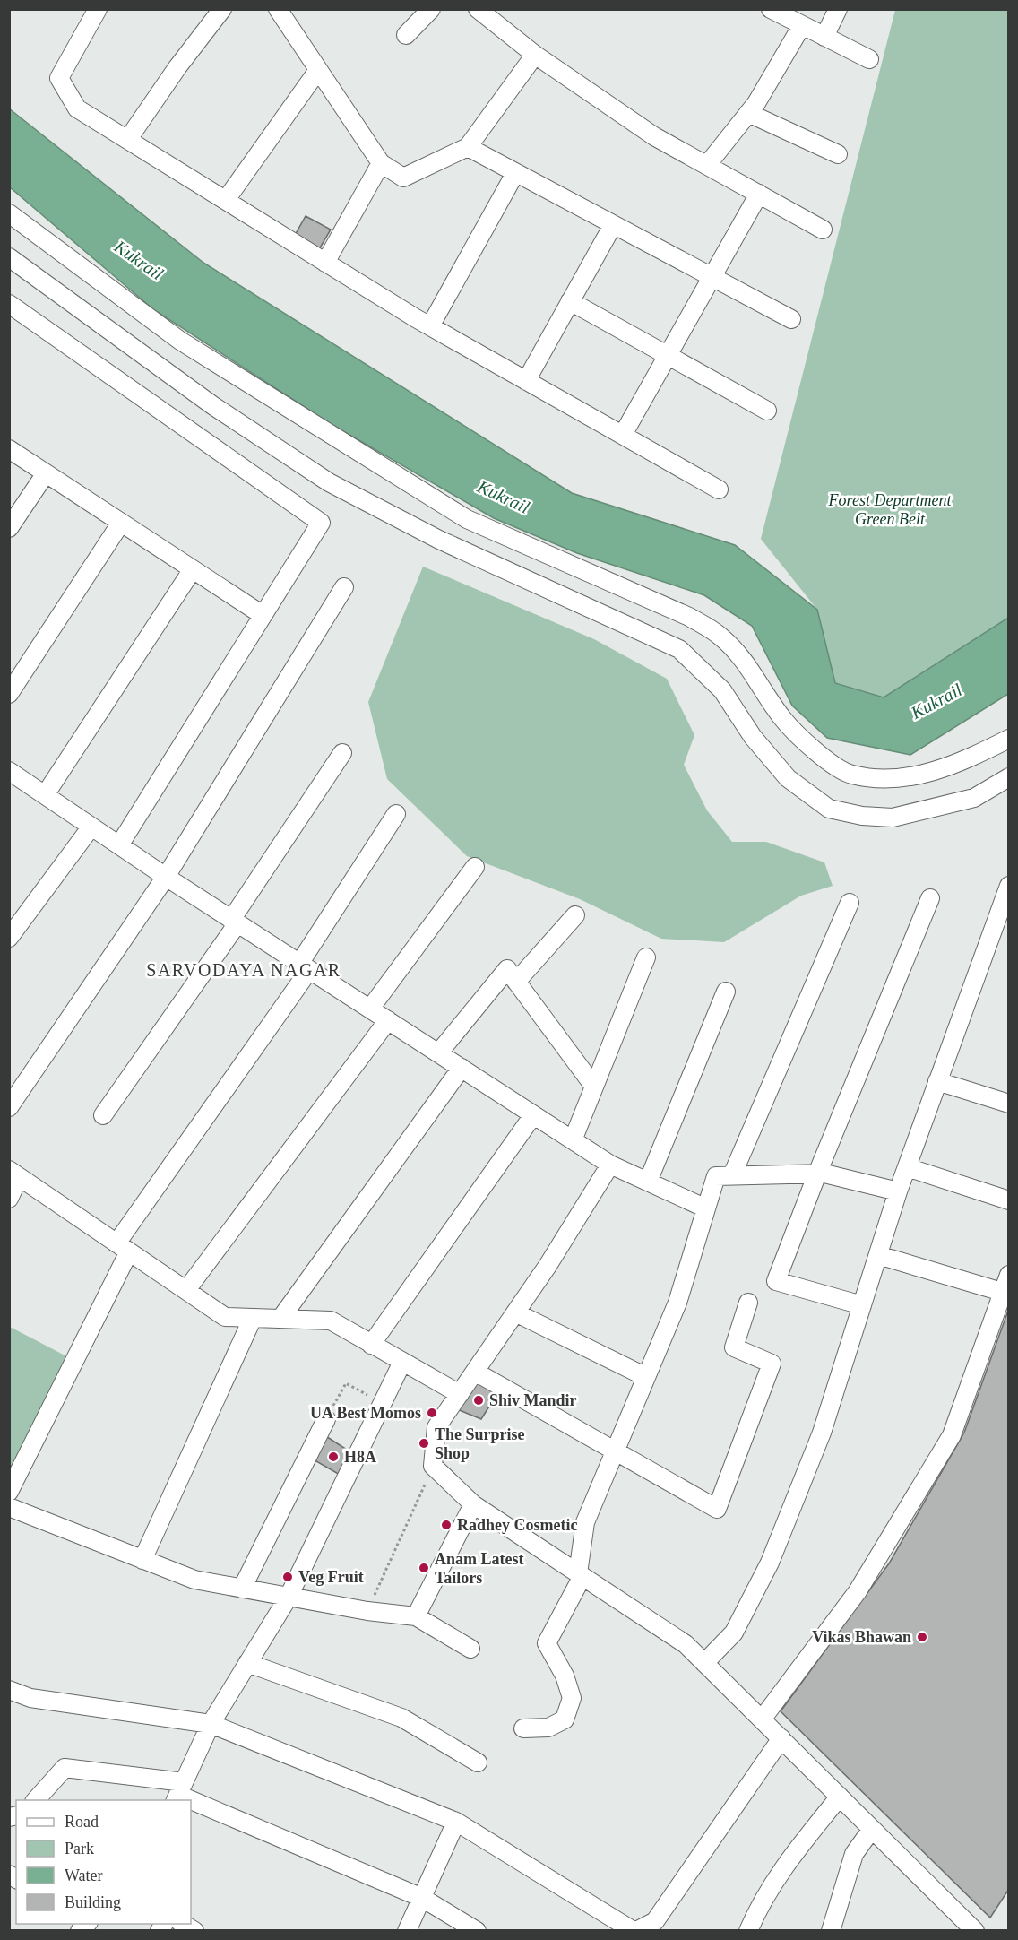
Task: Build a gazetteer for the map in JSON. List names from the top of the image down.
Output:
{
  "districts": ["SARVODAYA NAGAR"],
  "water": ["Kukrail"],
  "parks": ["Forest Department Green Belt"],
  "places": [
    "Shiv Mandir",
    "UA Best Momos",
    "The Surprise Shop",
    "H8A",
    "Radhey Cosmetic",
    "Anam Latest Tailors",
    "Veg Fruit",
    "Vikas Bhawan"
  ],
  "legend": [
    "Road",
    "Park",
    "Water",
    "Building"
  ]
}
